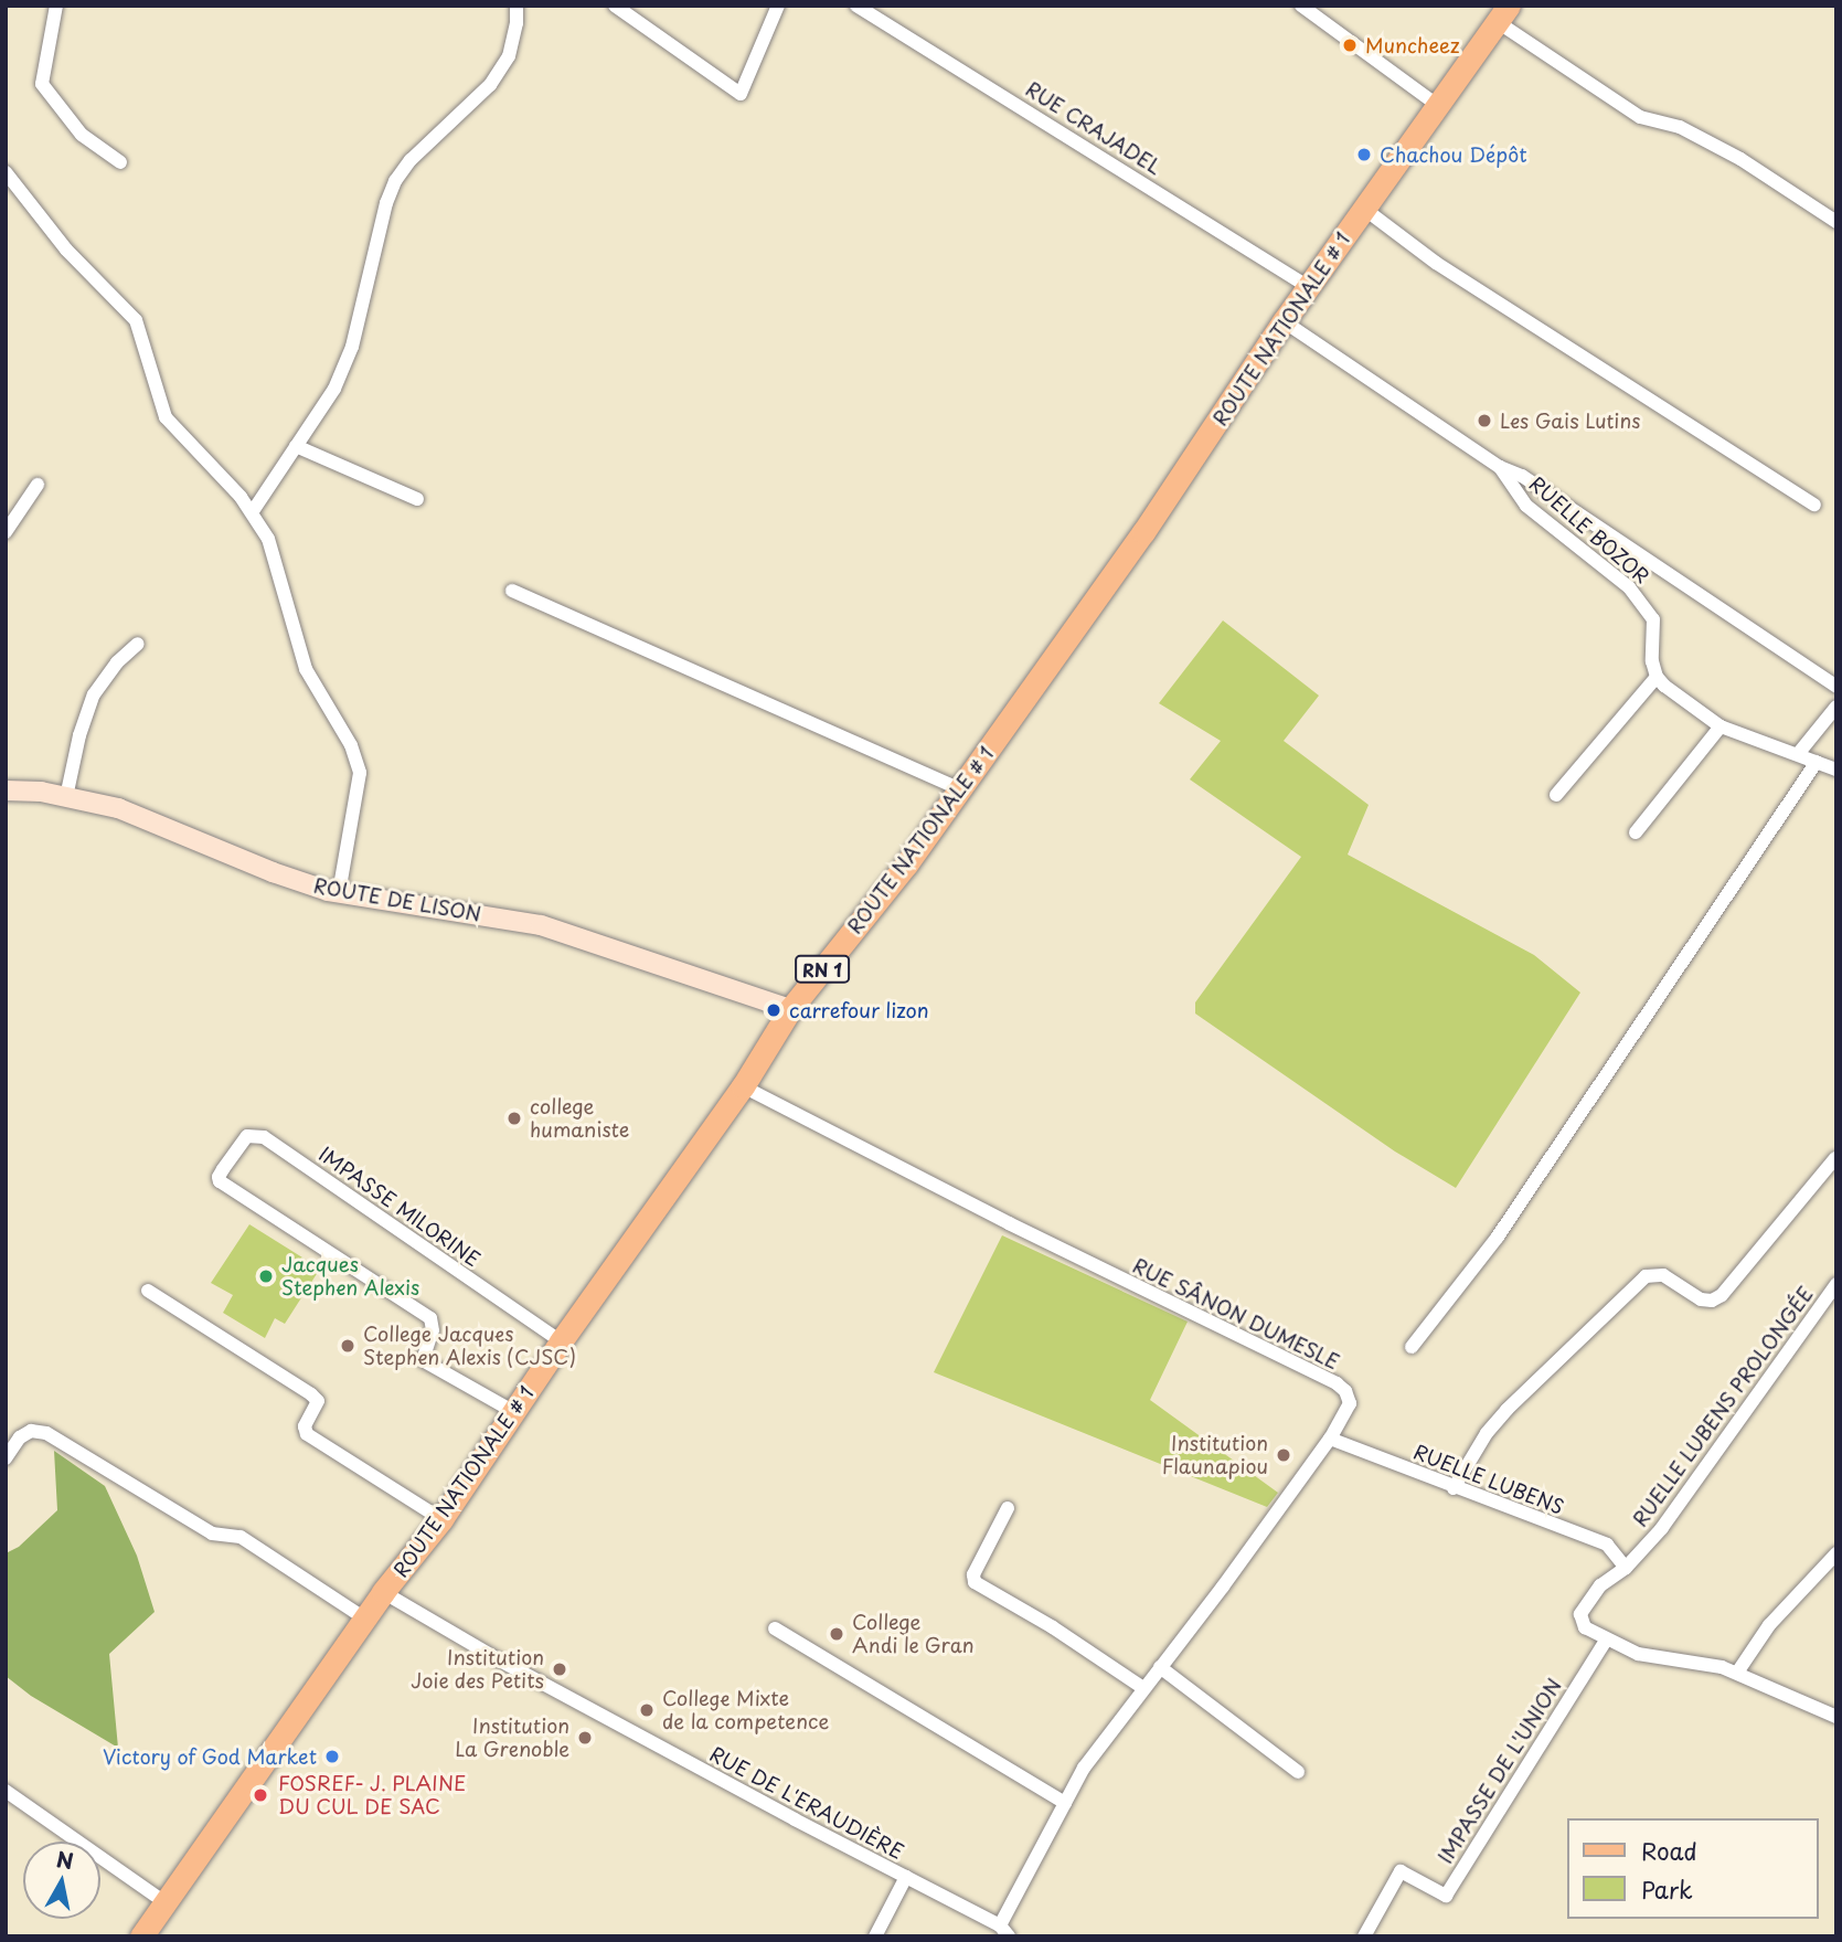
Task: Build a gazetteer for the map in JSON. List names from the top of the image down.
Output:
{
  "streets": {
    "main road": ["ROUTE NATIONALE # 1", "RN 1"],
    "street": [
      "RUE CRAJADEL",
      "RUELLE BOZOR",
      "ROUTE DE LISON",
      "IMPASSE MILORINE",
      "RUE SÂNON DUMESLE",
      "RUELLE LUBENS PROLONGÉE",
      "RUELLE LUBENS",
      "IMPASSE DE L'UNION",
      "RUE DE L'ERAUDIÈRE"
    ]
  },
  "crossings": [
    ["RUE CRAJADEL", "ROUTE NATIONALE # 1"],
    ["ROUTE NATIONALE # 1", "RUELLE BOZOR"],
    ["ROUTE NATIONALE # 1", "ROUTE DE LISON"],
    ["ROUTE NATIONALE # 1", "IMPASSE MILORINE"],
    ["ROUTE NATIONALE # 1", "RUE SÂNON DUMESLE"],
    ["ROUTE NATIONALE # 1", "RUE DE L'ERAUDIÈRE"],
    ["RUE SÂNON DUMESLE", "RUELLE LUBENS"],
    ["RUE SÂNON DUMESLE", "RUE DE L'ERAUDIÈRE"],
    ["RUELLE LUBENS PROLONGÉE", "RUELLE LUBENS"],
    ["RUELLE LUBENS PROLONGÉE", "IMPASSE DE L'UNION"]
  ],
  "places": [
    "Muncheez",
    "Chachou Dépôt",
    "Les Gais Lutins",
    "carrefour lizon",
    "college humaniste",
    "Jacques Stephen Alexis",
    "College Jacques Stephen Alexis (CJSC)",
    "Institution Flaunapiou",
    "College Andi le Gran",
    "Institution Joie des Petits",
    "College Mixte de la competence",
    "Institution La Grenoble",
    "Victory of God Market",
    "FOSREF- J. PLAINE DU CUL DE SAC"
  ],
  "legend": ["Road", "Park"],
  "north": "top"
}
